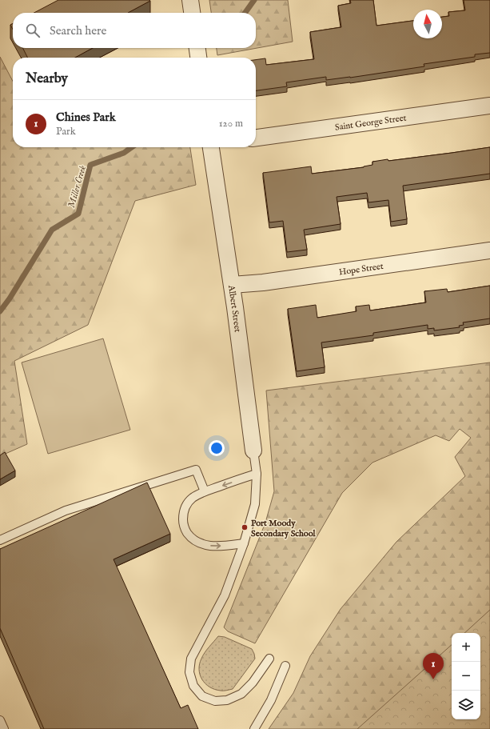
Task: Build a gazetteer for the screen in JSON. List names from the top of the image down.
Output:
{
  "streets": {
    "street": ["Saint George Street", "Hope Street", "Albert Street"]
  },
  "crossings": [
    ["Hope Street", "Albert Street"]
  ],
  "water": ["Miller Creek"],
  "places": ["Port Moody Secondary School"],
  "north": "top",
  "page": {
    "search": "Search here",
    "heading": "Nearby",
    "list": [
      {
        "mark": "1",
        "name": "Chines Park",
        "note": "Park",
        "value": "120 m"
      }
    ],
    "map_buttons": ["+", "−"],
    "pins": "1"
  }
}
